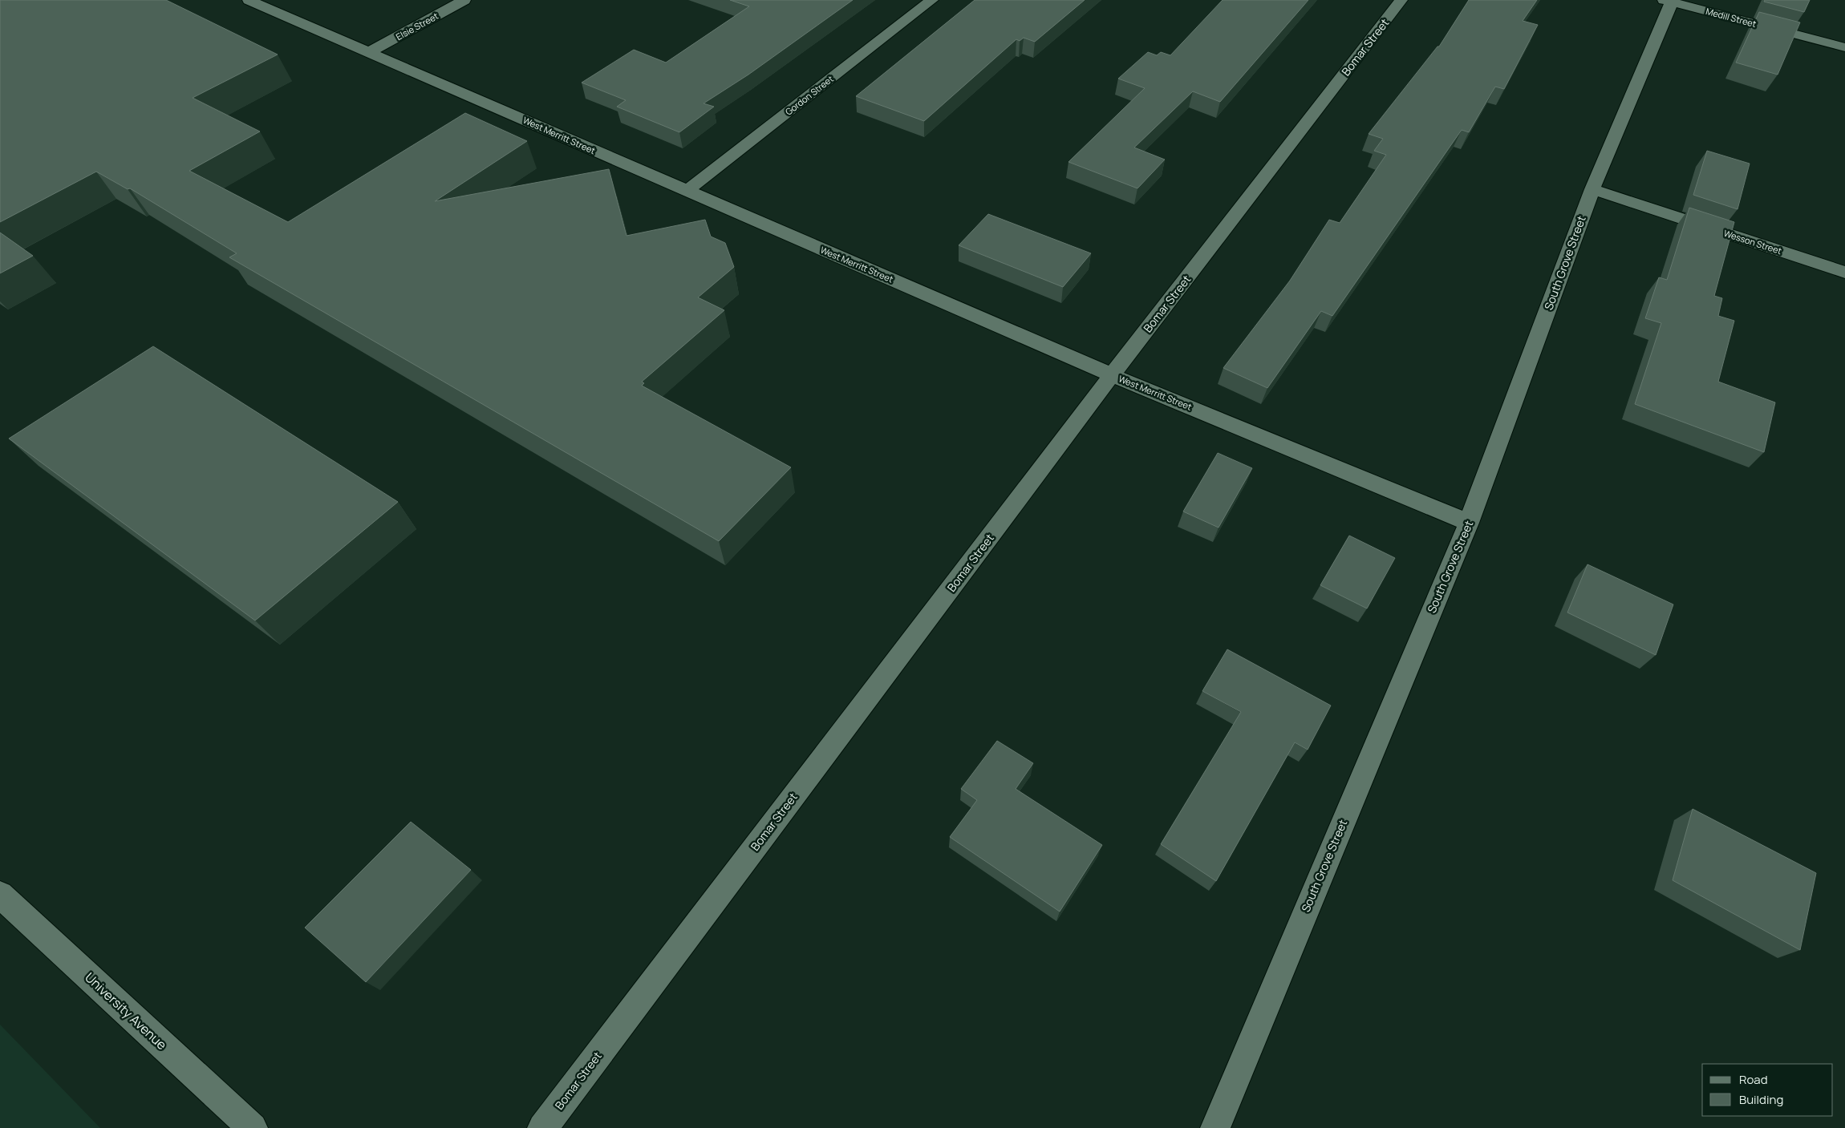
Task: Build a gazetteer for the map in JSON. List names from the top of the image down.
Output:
{
  "streets": {
    "street": [
      "Medill Street",
      "Elsie Street",
      "Bomar Street",
      "Gordon Street",
      "West Merritt Street",
      "Wesson Street",
      "South Grove Street",
      "University Avenue"
    ]
  },
  "crossings": [
    ["Medill Street", "South Grove Street"],
    ["Elsie Street", "West Merritt Street"],
    ["Bomar Street", "West Merritt Street"],
    ["Gordon Street", "West Merritt Street"],
    ["West Merritt Street", "South Grove Street"],
    ["Wesson Street", "South Grove Street"]
  ],
  "legend": ["Road", "Building"]
}
